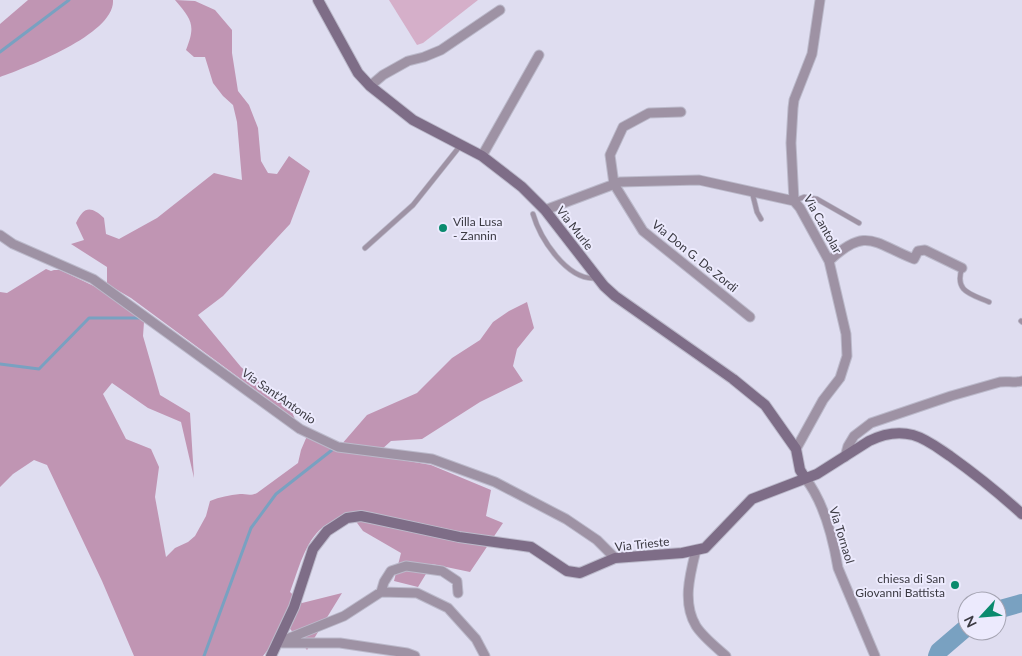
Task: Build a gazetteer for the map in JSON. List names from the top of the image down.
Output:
{
  "streets": {
    "main road": ["Via Murle", "Via Trieste"],
    "street": [
      "Via Cantolar",
      "Via Don G. De Zordi",
      "Via Sant'Antonio",
      "Via Tornaol"
    ]
  },
  "crossings": [
    ["Via Cantolar", "Via Murle"],
    ["Via Murle", "Via Tornaol"],
    ["Via Murle", "Via Trieste"],
    ["Via Sant'Antonio", "Via Trieste"],
    ["Via Tornaol", "Via Trieste"]
  ],
  "places": ["Villa Lusa - Zannin", "chiesa di San Giovanni Battista"],
  "north": "bottom left"
}
